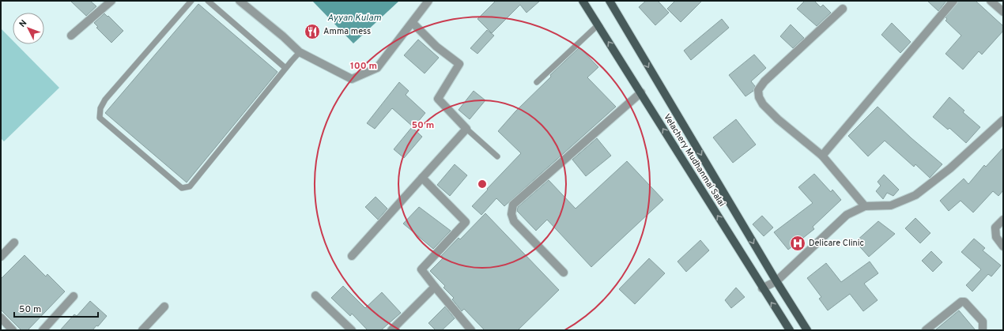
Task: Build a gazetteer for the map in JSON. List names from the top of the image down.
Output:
{
  "streets": {
    "main road": ["Velachery Mudhanmai Salai"]
  },
  "water": ["Ayyan Kulam"],
  "places": {
    "restaurant": ["Amma mess"],
    "hospital": ["Delicare Clinic"]
  },
  "scale_bar": "50 m",
  "north": "top left",
  "rings": ["100 m", "50 m"]
}
